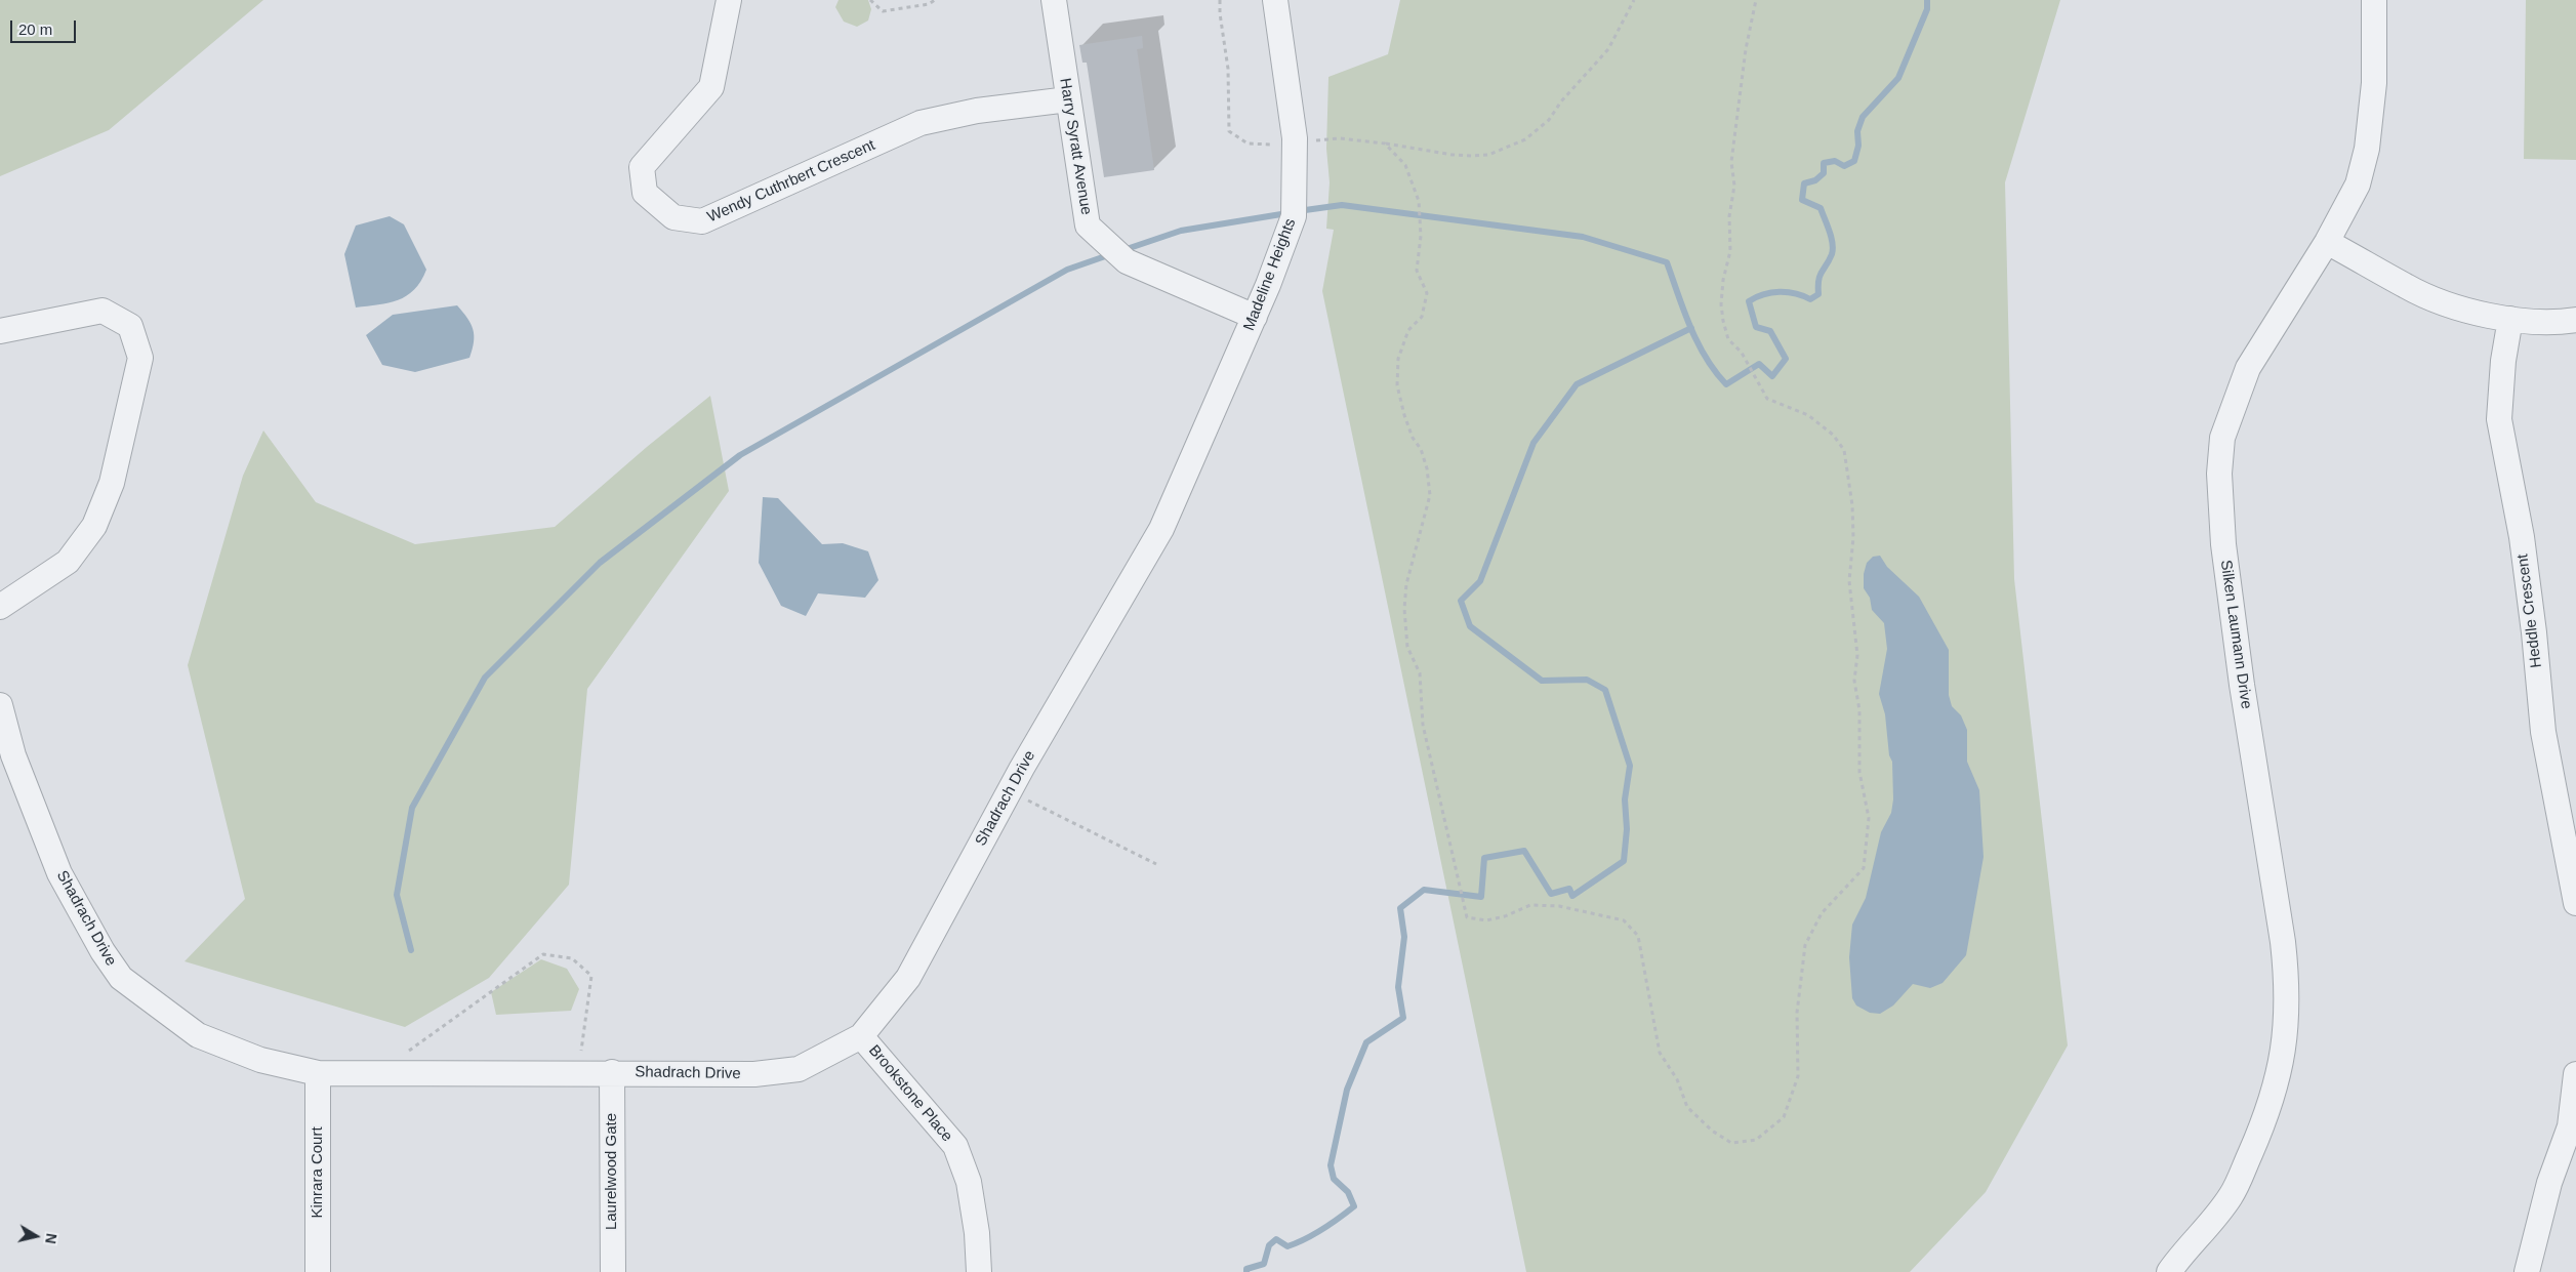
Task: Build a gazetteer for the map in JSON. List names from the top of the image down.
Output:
{
  "streets": {
    "street": [
      "Harry Syratt Avenue",
      "Wendy Cuthrbert Crescent",
      "Madeline Heights",
      "Heddle Crescent",
      "Silken Laumann Drive",
      "Shadrach Drive",
      "Brookstone Place",
      "Laurelwood Gate",
      "Kinrara Court"
    ]
  },
  "crossings": [
    ["Harry Syratt Avenue", "Wendy Cuthrbert Crescent"],
    ["Harry Syratt Avenue", "Madeline Heights"],
    ["Madeline Heights", "Shadrach Drive"],
    ["Shadrach Drive", "Brookstone Place"],
    ["Shadrach Drive", "Laurelwood Gate"],
    ["Shadrach Drive", "Kinrara Court"]
  ],
  "scale_bar": "20 m",
  "north": "right"
}
